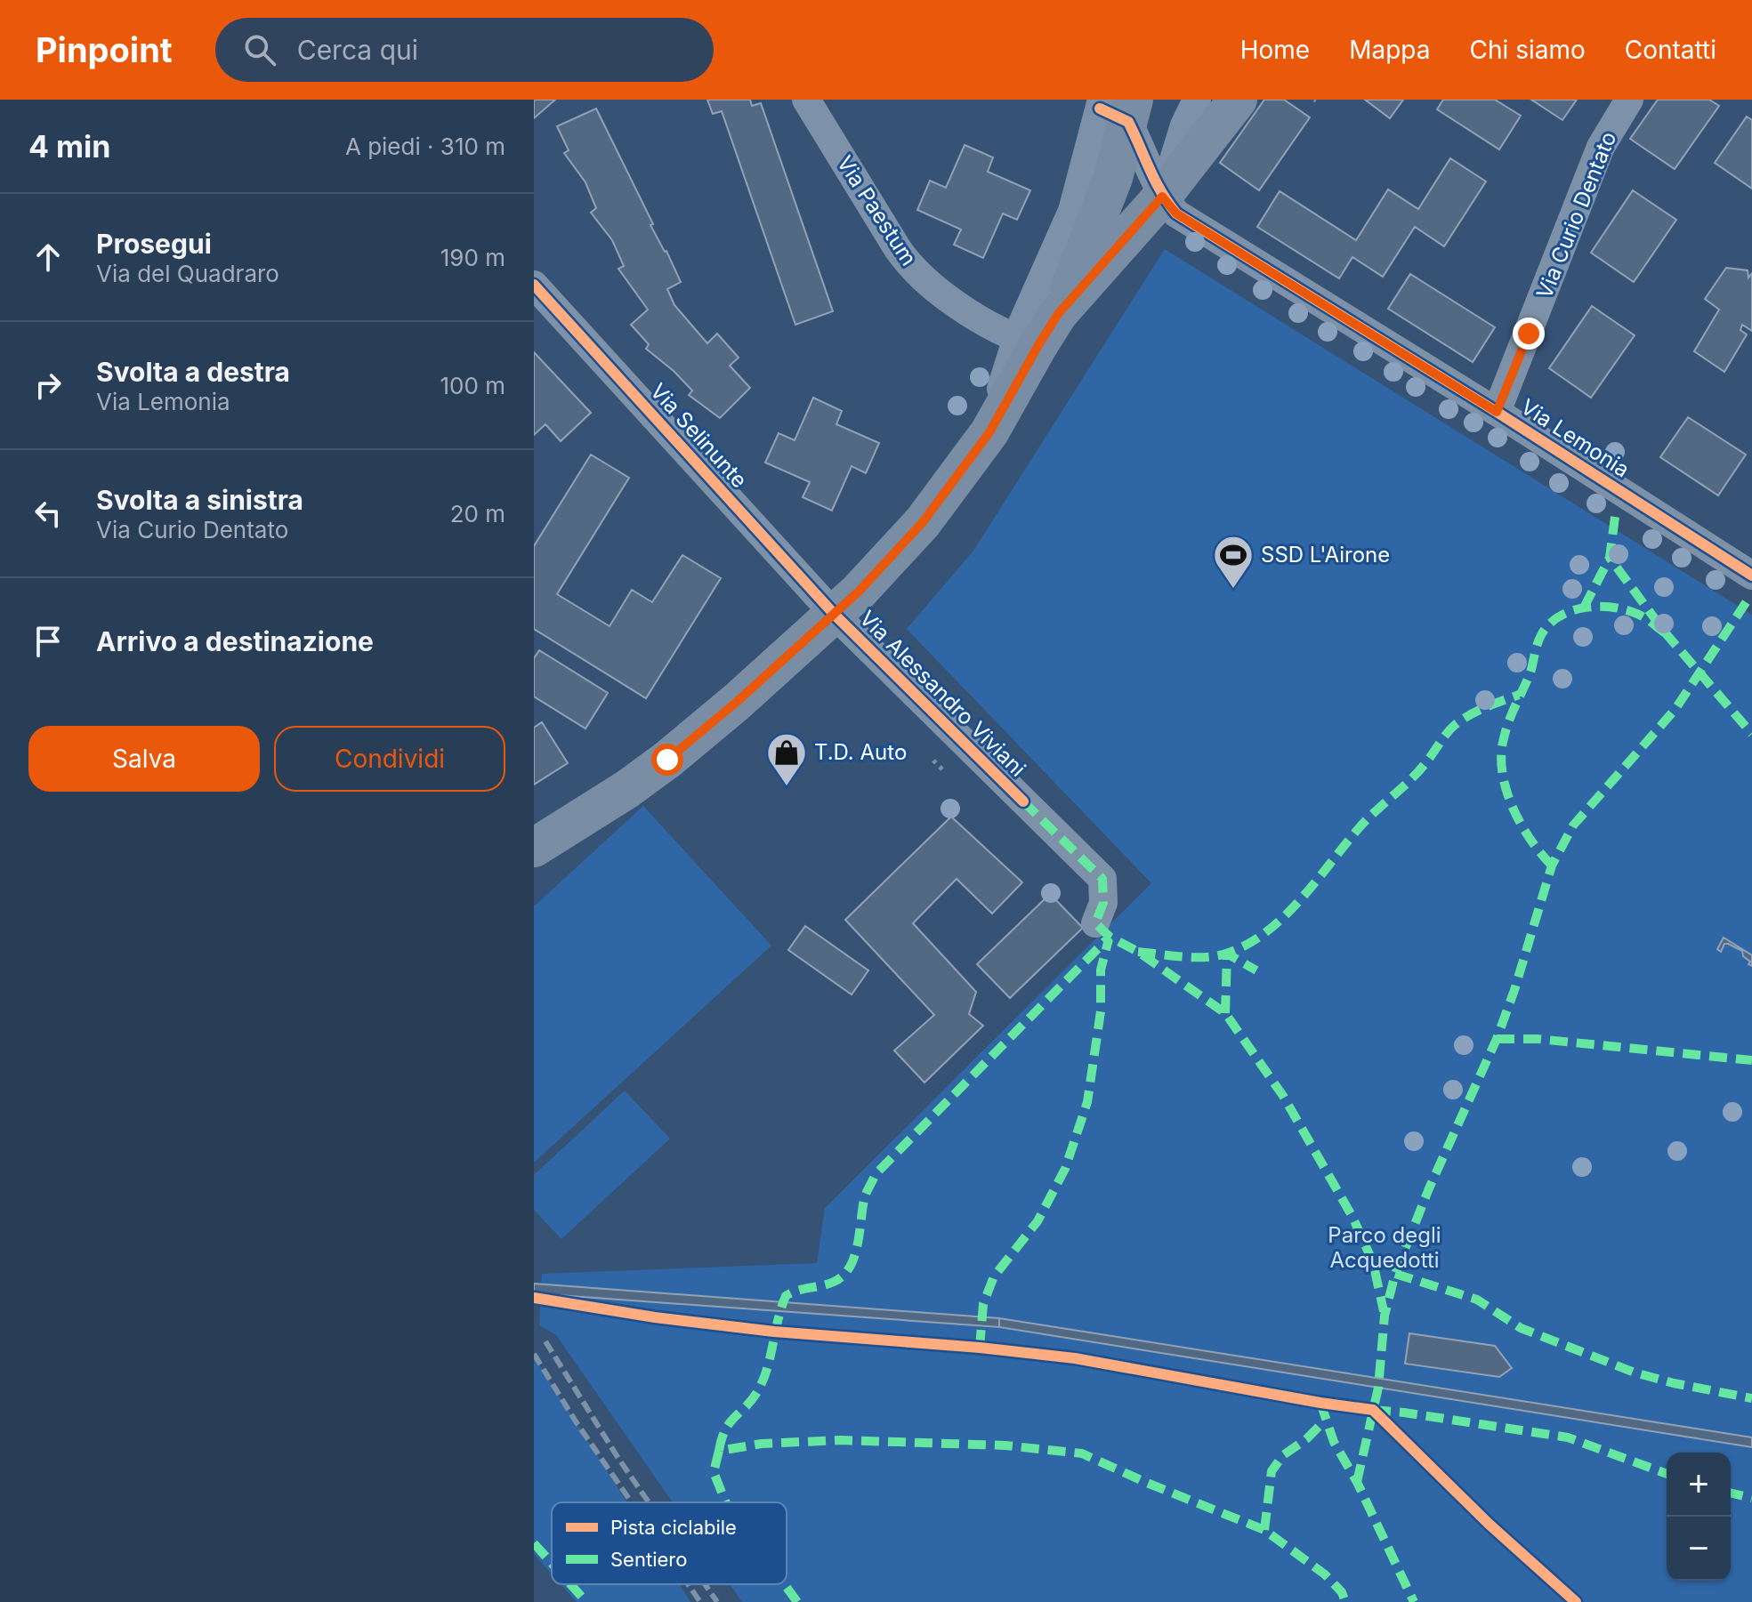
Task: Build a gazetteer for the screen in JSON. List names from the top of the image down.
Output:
{
  "streets": {
    "street": [
      "Via Paestum",
      "Via Curio Dentato",
      "Via Selinunte",
      "Via Lemonia",
      "Via Alessandro Viviani"
    ]
  },
  "crossings": [
    ["Via Curio Dentato", "Via Lemonia"],
    ["Via Selinunte", "Via Alessandro Viviani"]
  ],
  "parks": ["Parco degli Acquedotti"],
  "places": {
    "sports": ["SSD L'Airone"],
    "shop": ["T.D. Auto"]
  },
  "legend": ["Pista ciclabile", "Sentiero"],
  "page": {
    "header": "Pinpoint",
    "search": "Cerca qui",
    "nav": [
      "Home",
      "Mappa",
      "Chi siamo",
      "Contatti"
    ],
    "heading": ["4 min", "A piedi · 310 m"],
    "list": [
      ["Prosegui", "Via del Quadraro", "190 m"],
      ["Svolta a destra", "Via Lemonia", "100 m"],
      ["Svolta a sinistra", "Via Curio Dentato", "20 m"],
      "Arrivo a destinazione"
    ],
    "buttons": ["Salva", "Condividi"],
    "map_buttons": ["+", "−"]
  }
}
